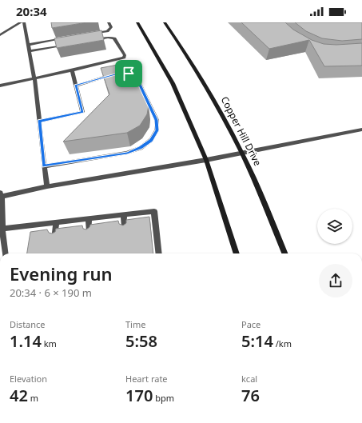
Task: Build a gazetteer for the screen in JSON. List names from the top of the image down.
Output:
{
  "streets": {
    "main road": ["Copper Hill Drive"]
  },
  "page": {
    "status": "20:34",
    "heading": ["Evening run", "20:34 · 6 × 190 m"],
    "stats": [
      ["Distance", "1.14 km"],
      ["Time", "5:58"],
      ["Pace", "5:14 /km"],
      ["Elevation", "42 m"],
      ["Heart rate", "170 bpm"],
      ["kcal", "76"]
    ]
  }
}
